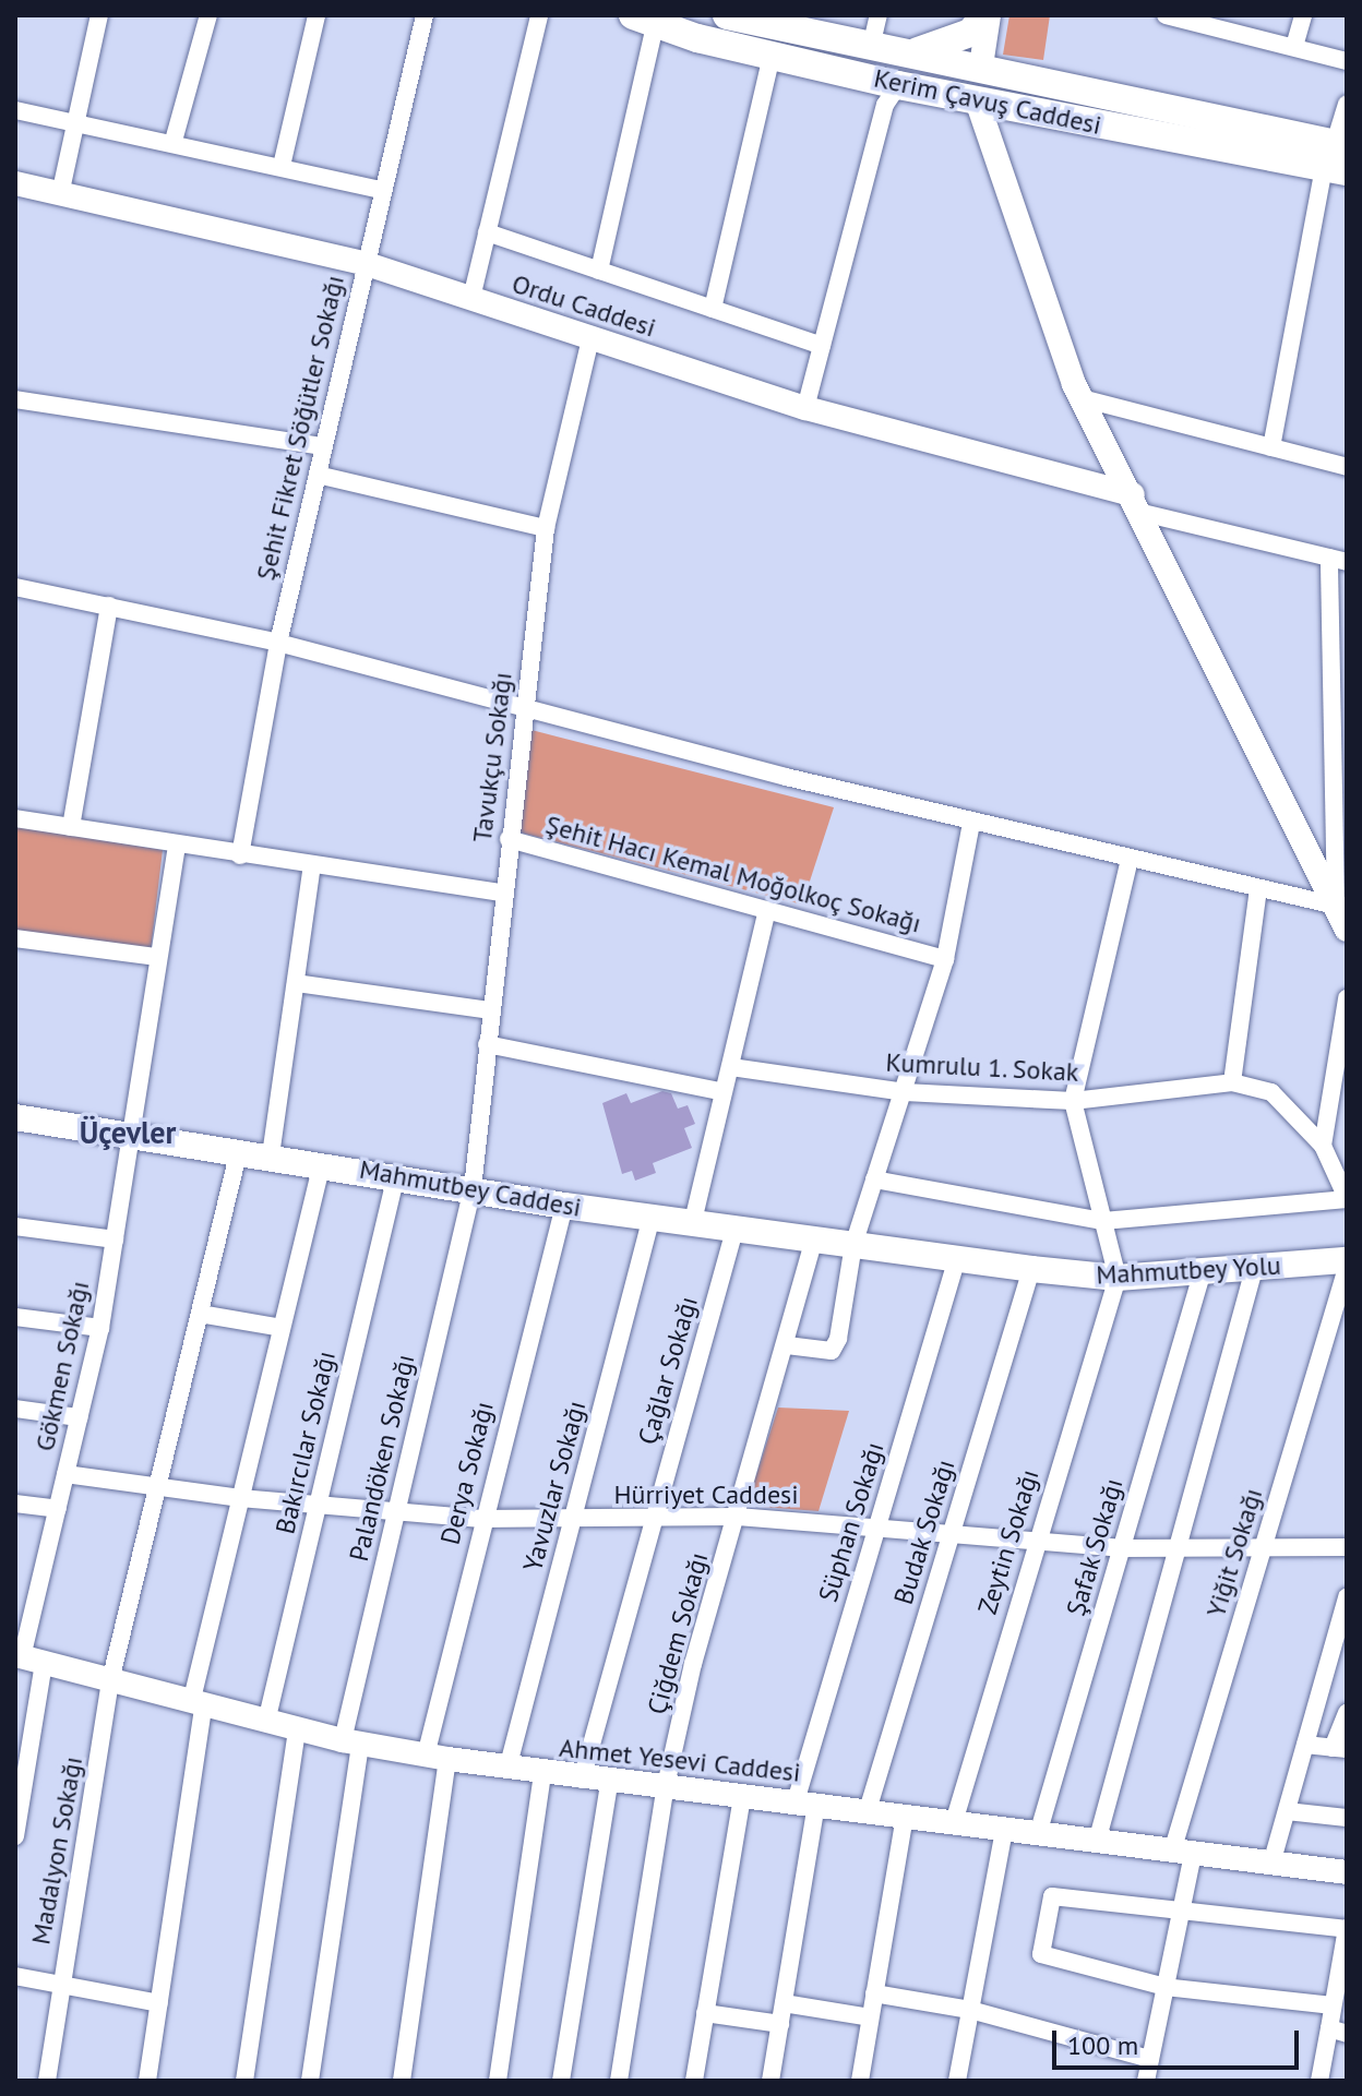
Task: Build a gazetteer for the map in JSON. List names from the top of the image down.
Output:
{
  "streets": {
    "main road": ["Kerim Çavuş Caddesi", "Mahmutbey Caddesi", "Mahmutbey Yolu"],
    "street": [
      "Ordu Caddesi",
      "Şehit Fikret Söğütler Sokağı",
      "Tavukçu Sokağı",
      "Şehit Hacı Kemal Moğolkoç Sokağı",
      "Kumrulu 1. Sokak",
      "Gökmen Sokağı",
      "Çağlar Sokağı",
      "Bakırcılar Sokağı",
      "Palandöken Sokağı",
      "Derya Sokağı",
      "Yavuzlar Sokağı",
      "Hürriyet Caddesi",
      "Süphan Sokağı",
      "Budak Sokağı",
      "Zeytin Sokağı",
      "Şafak Sokağı",
      "Yiğit Sokağı",
      "Çiğdem Sokağı",
      "Ahmet Yesevi Caddesi",
      "Madalyon Sokağı"
    ]
  },
  "crossings": [
    ["Ordu Caddesi", "Şehit Fikret Söğütler Sokağı"],
    ["Ordu Caddesi", "Tavukçu Sokağı"],
    ["Tavukçu Sokağı", "Şehit Hacı Kemal Moğolkoç Sokağı"],
    ["Tavukçu Sokağı", "Mahmutbey Caddesi"],
    ["Tavukçu Sokağı", "Palandöken Sokağı"],
    ["Mahmutbey Caddesi", "Mahmutbey Yolu"],
    ["Mahmutbey Caddesi", "Gökmen Sokağı"],
    ["Mahmutbey Caddesi", "Çağlar Sokağı"],
    ["Mahmutbey Caddesi", "Bakırcılar Sokağı"],
    ["Mahmutbey Caddesi", "Palandöken Sokağı"],
    ["Mahmutbey Caddesi", "Derya Sokağı"],
    ["Mahmutbey Caddesi", "Yavuzlar Sokağı"],
    ["Mahmutbey Caddesi", "Çiğdem Sokağı"],
    ["Mahmutbey Caddesi", "Madalyon Sokağı"],
    ["Mahmutbey Yolu", "Süphan Sokağı"],
    ["Mahmutbey Yolu", "Budak Sokağı"],
    ["Mahmutbey Yolu", "Zeytin Sokağı"],
    ["Mahmutbey Yolu", "Şafak Sokağı"],
    ["Gökmen Sokağı", "Hürriyet Caddesi"],
    ["Gökmen Sokağı", "Ahmet Yesevi Caddesi"],
    ["Çağlar Sokağı", "Hürriyet Caddesi"],
    ["Çağlar Sokağı", "Ahmet Yesevi Caddesi"],
    ["Bakırcılar Sokağı", "Hürriyet Caddesi"],
    ["Bakırcılar Sokağı", "Ahmet Yesevi Caddesi"],
    ["Palandöken Sokağı", "Hürriyet Caddesi"],
    ["Palandöken Sokağı", "Ahmet Yesevi Caddesi"],
    ["Derya Sokağı", "Hürriyet Caddesi"],
    ["Derya Sokağı", "Ahmet Yesevi Caddesi"],
    ["Yavuzlar Sokağı", "Hürriyet Caddesi"],
    ["Yavuzlar Sokağı", "Ahmet Yesevi Caddesi"],
    ["Hürriyet Caddesi", "Süphan Sokağı"],
    ["Hürriyet Caddesi", "Budak Sokağı"],
    ["Hürriyet Caddesi", "Zeytin Sokağı"],
    ["Hürriyet Caddesi", "Şafak Sokağı"],
    ["Hürriyet Caddesi", "Yiğit Sokağı"],
    ["Hürriyet Caddesi", "Çiğdem Sokağı"],
    ["Hürriyet Caddesi", "Madalyon Sokağı"],
    ["Süphan Sokağı", "Ahmet Yesevi Caddesi"],
    ["Budak Sokağı", "Ahmet Yesevi Caddesi"],
    ["Zeytin Sokağı", "Ahmet Yesevi Caddesi"],
    ["Şafak Sokağı", "Ahmet Yesevi Caddesi"],
    ["Yiğit Sokağı", "Ahmet Yesevi Caddesi"],
    ["Çiğdem Sokağı", "Ahmet Yesevi Caddesi"],
    ["Ahmet Yesevi Caddesi", "Madalyon Sokağı"]
  ],
  "districts": ["Üçevler"],
  "scale_bar": "100 m"
}
